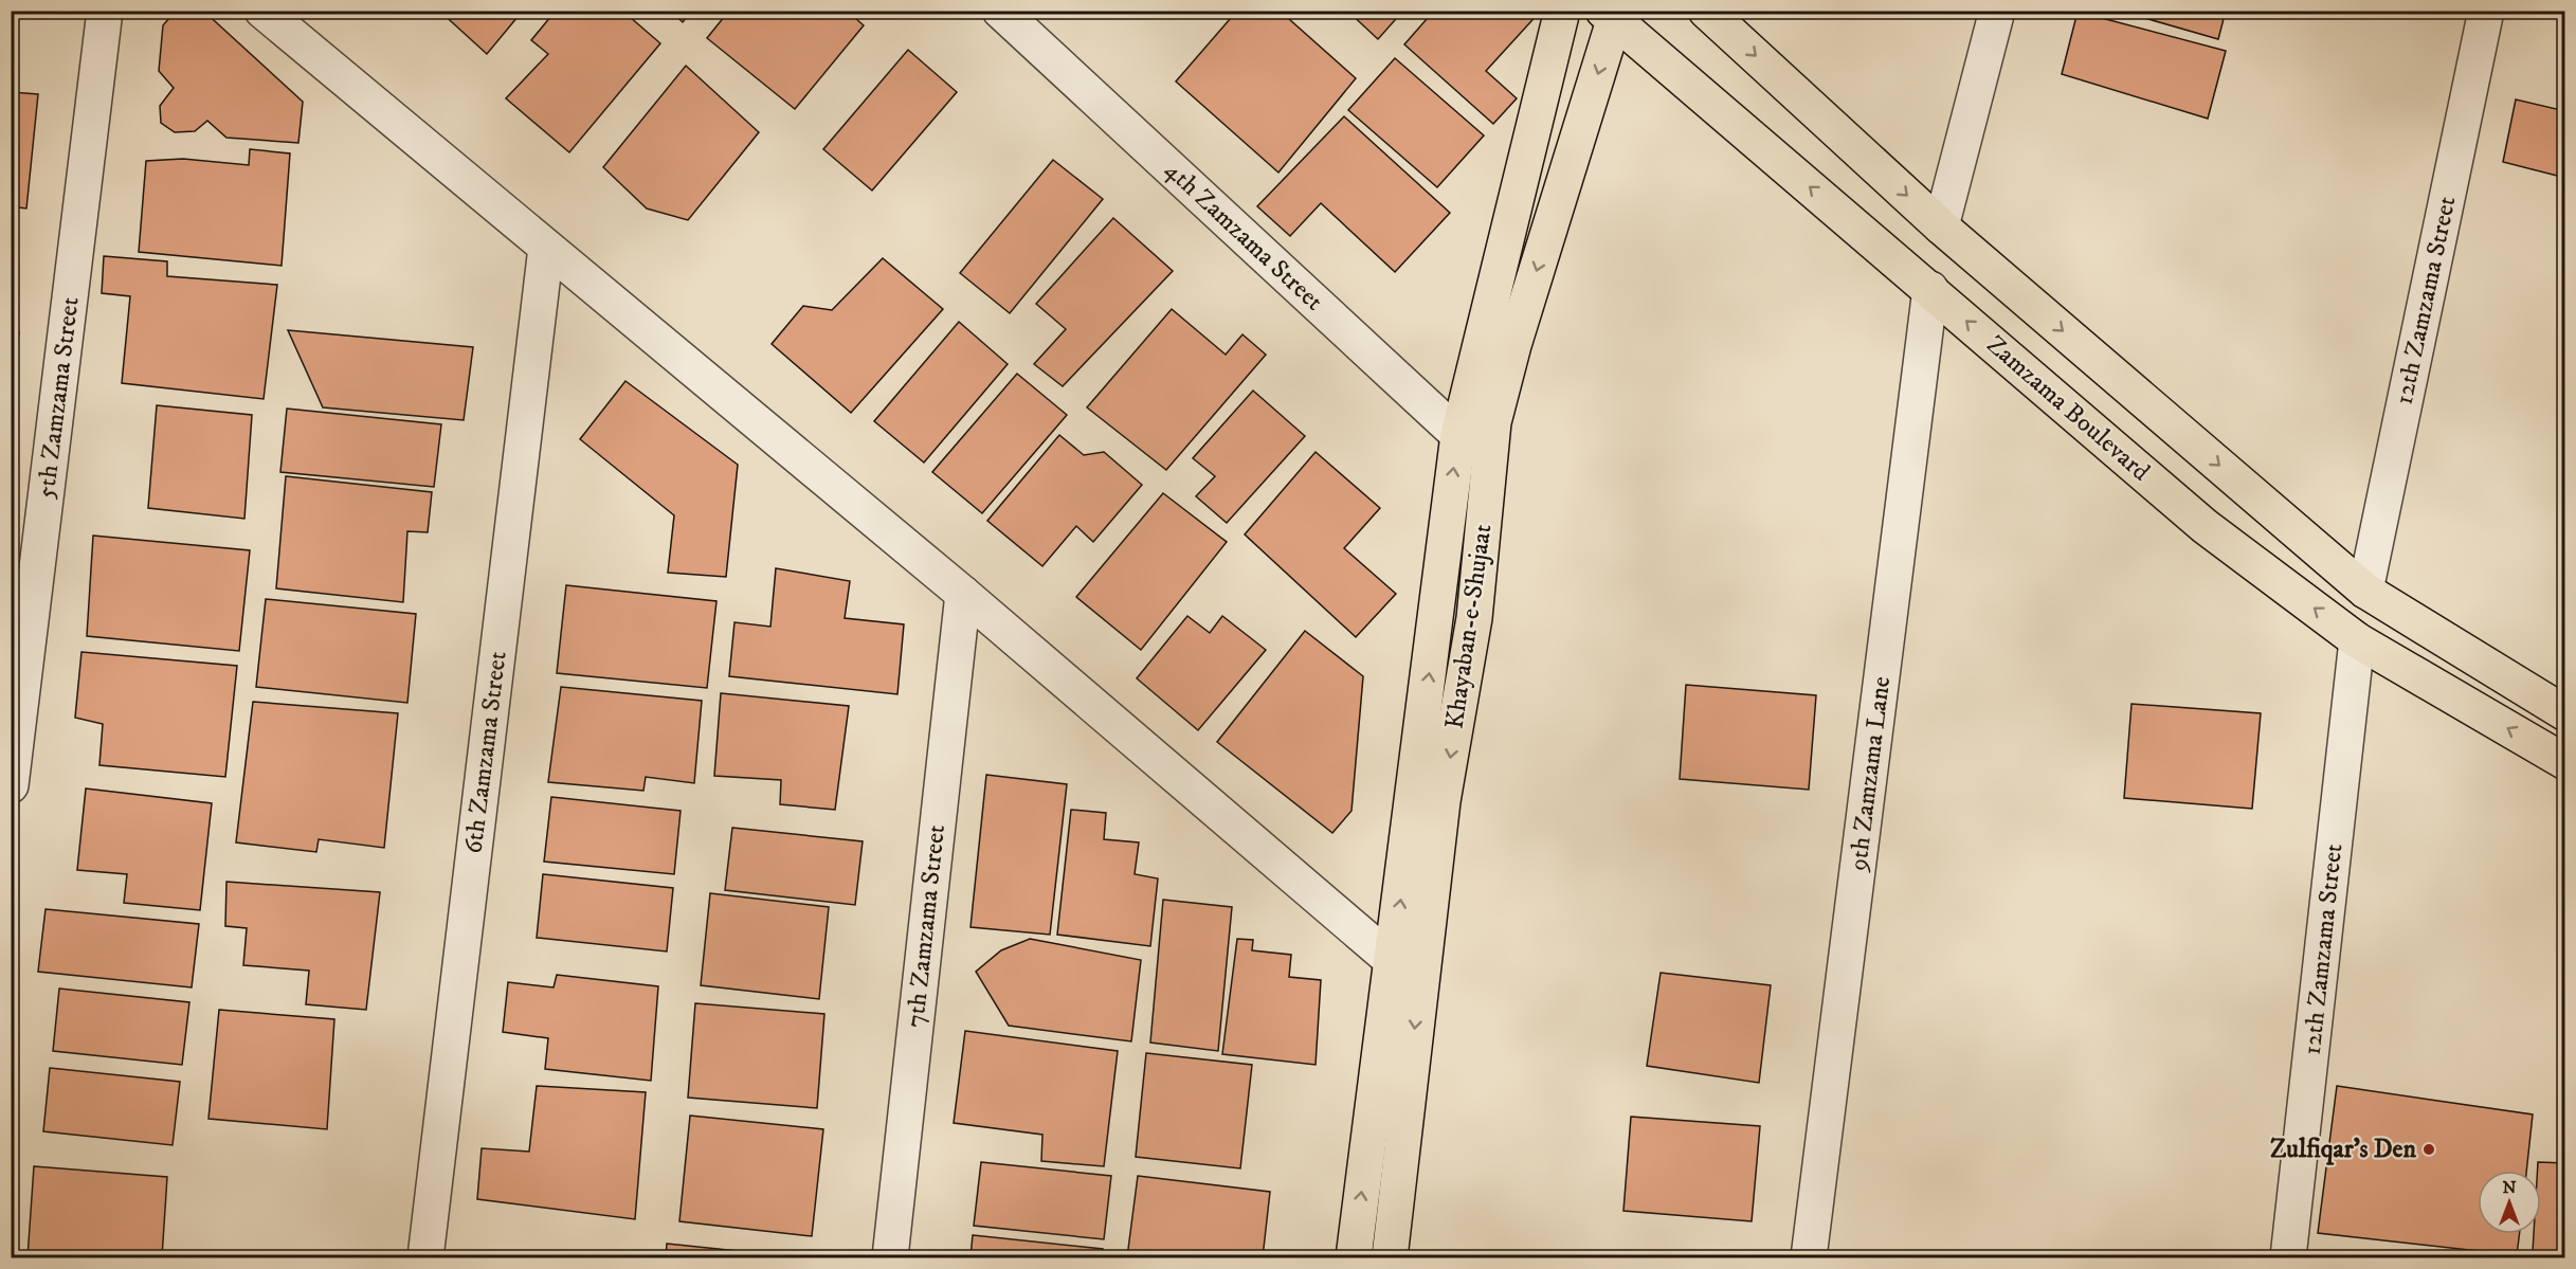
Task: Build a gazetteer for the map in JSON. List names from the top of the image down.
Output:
{
  "streets": {
    "main road": ["Zamzama Boulevard", "Khayaban-e-Shujaat"],
    "street": [
      "4th Zamzama Street",
      "12th Zamzama Street",
      "5th Zamzama Street",
      "6th Zamzama Street",
      "9th Zamzama Lane",
      "7th Zamzama Street"
    ]
  },
  "crossings": [
    ["4th Zamzama Street", "Khayaban-e-Shujaat"],
    ["12th Zamzama Street", "Zamzama Boulevard"],
    ["Zamzama Boulevard", "Khayaban-e-Shujaat"],
    ["Zamzama Boulevard", "9th Zamzama Lane"]
  ],
  "places": ["Zulfiqar's Den"],
  "north": "top"
}
